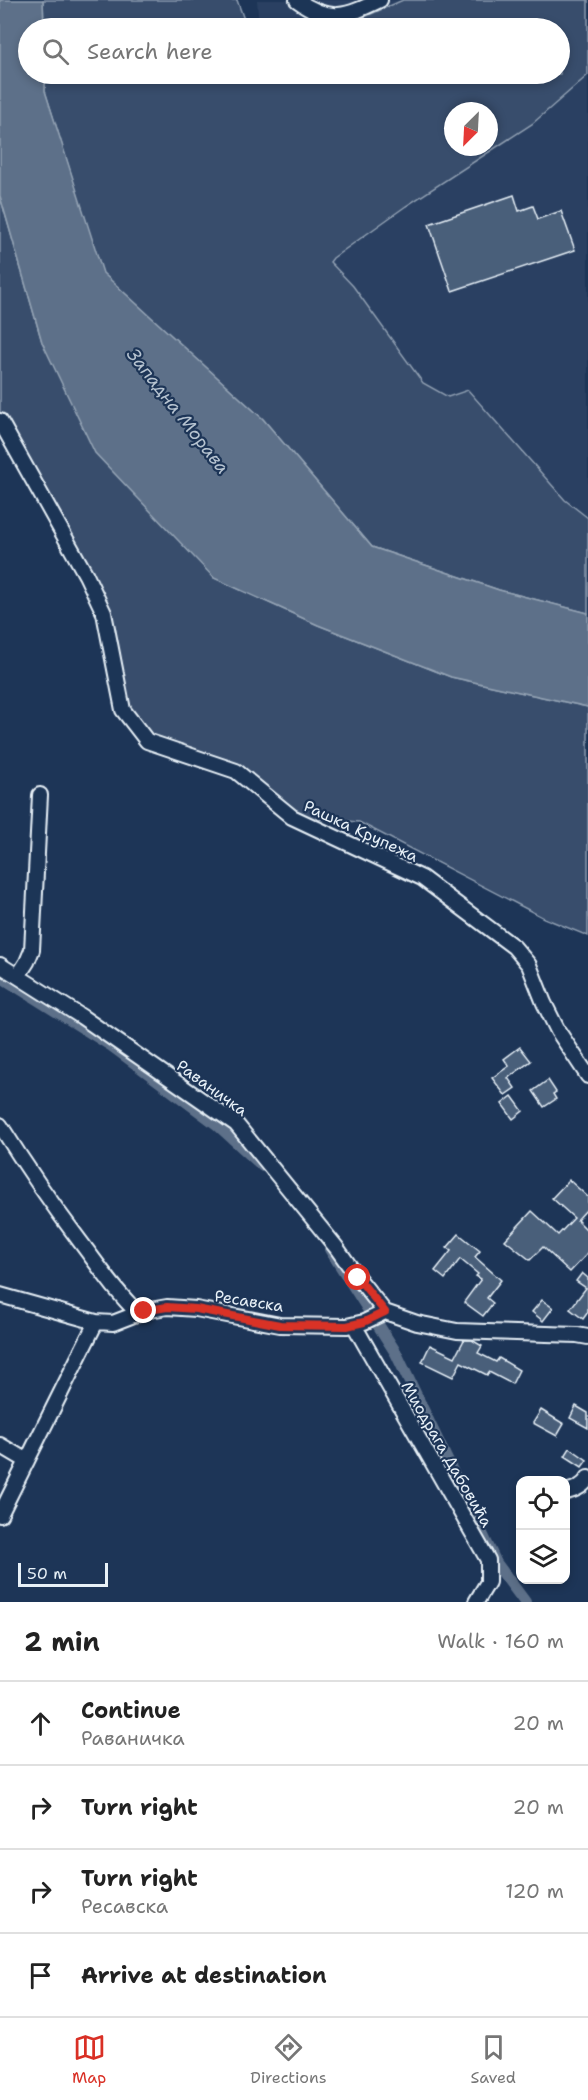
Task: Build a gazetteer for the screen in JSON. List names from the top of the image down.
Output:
{
  "streets": {
    "street": [
      "Рашка Крупежа",
      "Раваничка",
      "Ресавска",
      "Миодрага Дабовића"
    ]
  },
  "crossings": [
    ["Ресавска", "Миодрага Дабовића"]
  ],
  "water": ["Западна Морава"],
  "scale_bar": "50 m",
  "north": "bottom left",
  "page": {
    "search": "Search here",
    "scale": "50 m",
    "heading": ["2 min", "Walk · 160 m"],
    "list": [
      ["Continue", "Раваничка", "20 m"],
      ["Turn right", "20 m"],
      ["Turn right", "Ресавска", "120 m"],
      "Arrive at destination"
    ],
    "nav": ["Map", "Directions", "Saved"]
  }
}
